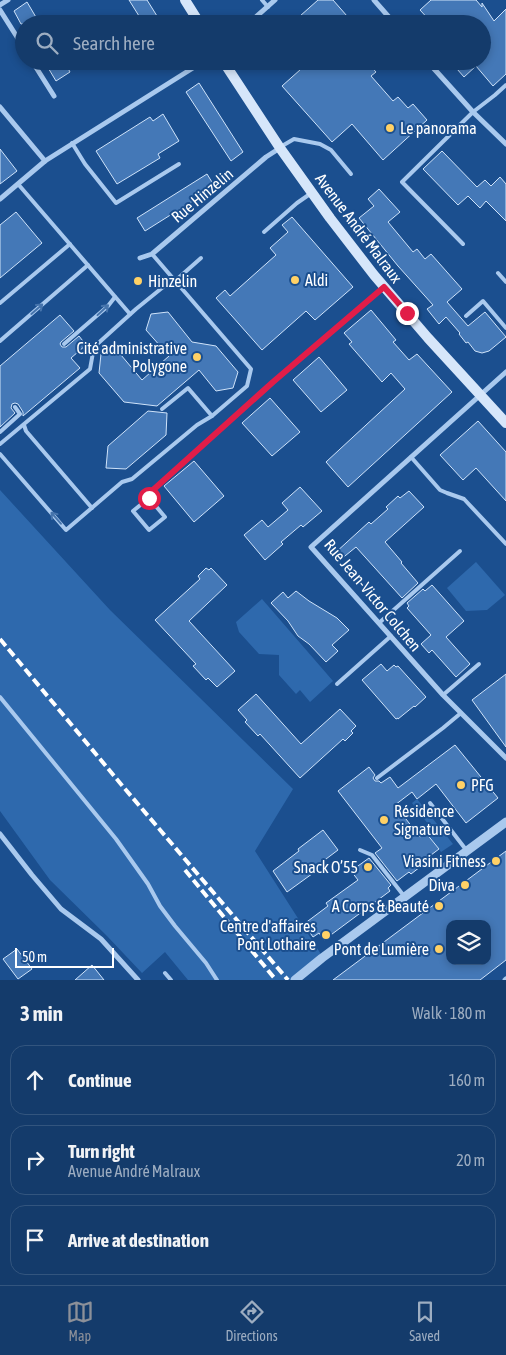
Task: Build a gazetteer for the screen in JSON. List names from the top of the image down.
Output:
{
  "streets": {
    "main road": ["Avenue André Malraux"],
    "street": ["Rue Hinzelin", "Rue Jean-Victor Colchen"]
  },
  "crossings": [
    ["Rue Hinzelin", "Avenue André Malraux"],
    ["Avenue André Malraux", "Rue Jean-Victor Colchen"]
  ],
  "places": [
    "Le panorama",
    "Aldi",
    "Hinzelin",
    "Cité administrative Polygone",
    "PFG",
    "Résidence Signature",
    "Viasini Fitness",
    "Snack O’55",
    "Diva",
    "A Corps & Beauté",
    "Centre d'affaires Pont Lothaire",
    "Pont de Lumière"
  ],
  "scale_bar": "50 m",
  "page": {
    "search": "Search here",
    "scale": "50 m",
    "heading": ["3 min", "Walk · 180 m"],
    "list": [
      ["Continue", "160 m"],
      ["Turn right", "Avenue André Malraux", "20 m"],
      "Arrive at destination"
    ],
    "nav": ["Map", "Directions", "Saved"]
  }
}
